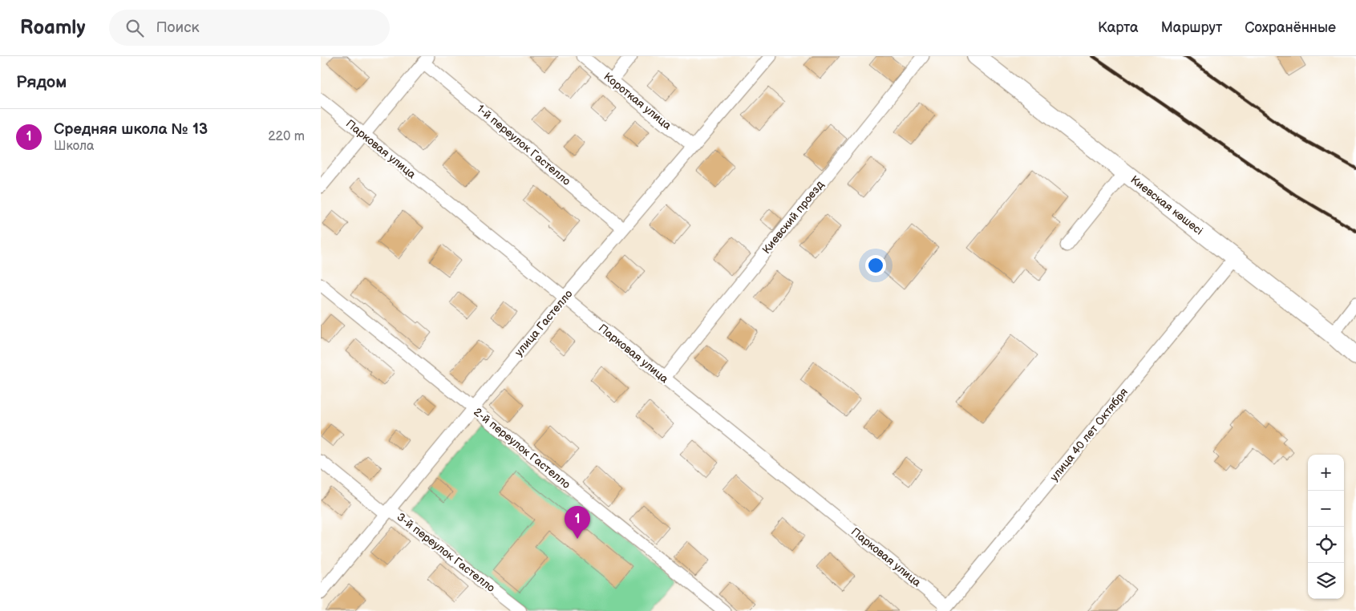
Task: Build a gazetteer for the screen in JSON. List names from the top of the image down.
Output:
{
  "streets": {
    "highway": ["Киевская көшесі"],
    "street": [
      "Короткая улица",
      "1-й переулок Гастелло",
      "Парковая улица",
      "Киевский проезд",
      "улица Гастелло",
      "улица 40 лет Октября",
      "2-й переулок Гастелло",
      "3-й переулок Гастелло"
    ]
  },
  "crossings": [
    ["Короткая улица", "улица Гастелло"],
    ["1-й переулок Гастелло", "улица Гастелло"],
    ["Парковая улица", "Киевский проезд"],
    ["Парковая улица", "улица Гастелло"],
    ["Парковая улица", "улица 40 лет Октября"],
    ["Киевская көшесі", "улица 40 лет Октября"],
    ["улица Гастелло", "2-й переулок Гастелло"],
    ["улица Гастелло", "3-й переулок Гастелло"]
  ],
  "page": {
    "header": "Roamly",
    "search": "Поиск",
    "nav": ["Карта", "Маршрут", "Сохранённые"],
    "heading": "Рядом",
    "list": [
      {
        "mark": "1",
        "name": "Средняя школа № 13",
        "note": "Школа",
        "value": "220 m"
      }
    ],
    "map_buttons": ["+", "−"],
    "pins": "1"
  }
}
